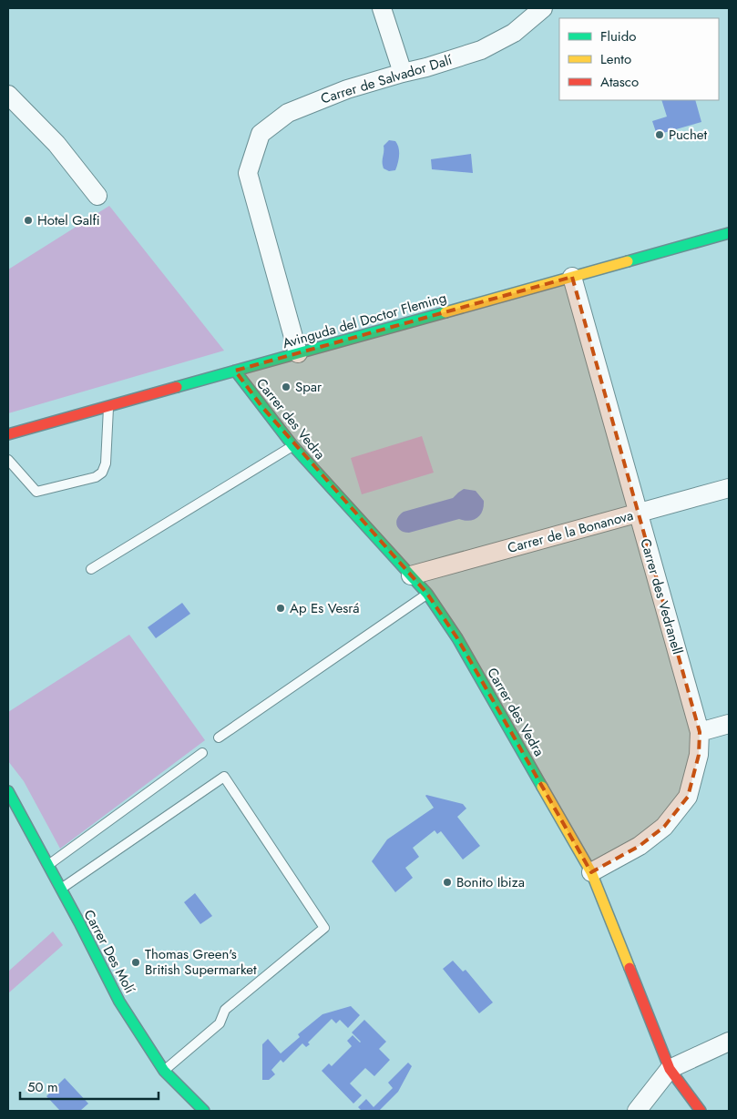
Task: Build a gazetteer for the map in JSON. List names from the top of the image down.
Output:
{
  "streets": {
    "street": [
      "Carrer de Salvador Dalí",
      "Avinguda del Doctor Fleming",
      "Carrer des Vedra",
      "Carrer de la Bonanova",
      "Carrer des Vedranell",
      "Carrer Des Molí"
    ]
  },
  "crossings": [
    ["Carrer de Salvador Dalí", "Avinguda del Doctor Fleming"],
    ["Avinguda del Doctor Fleming", "Carrer des Vedra"],
    ["Avinguda del Doctor Fleming", "Carrer des Vedranell"],
    ["Carrer des Vedra", "Carrer de la Bonanova"],
    ["Carrer des Vedra", "Carrer des Vedranell"],
    ["Carrer de la Bonanova", "Carrer des Vedranell"]
  ],
  "places": [
    "Puchet",
    "Hotel Galfi",
    "Spar",
    "Ap Es Vesrá",
    "Bonito Ibiza",
    "Thomas Green's British Supermarket"
  ],
  "legend": ["Fluido", "Lento", "Atasco"],
  "scale_bar": "50 m"
}
